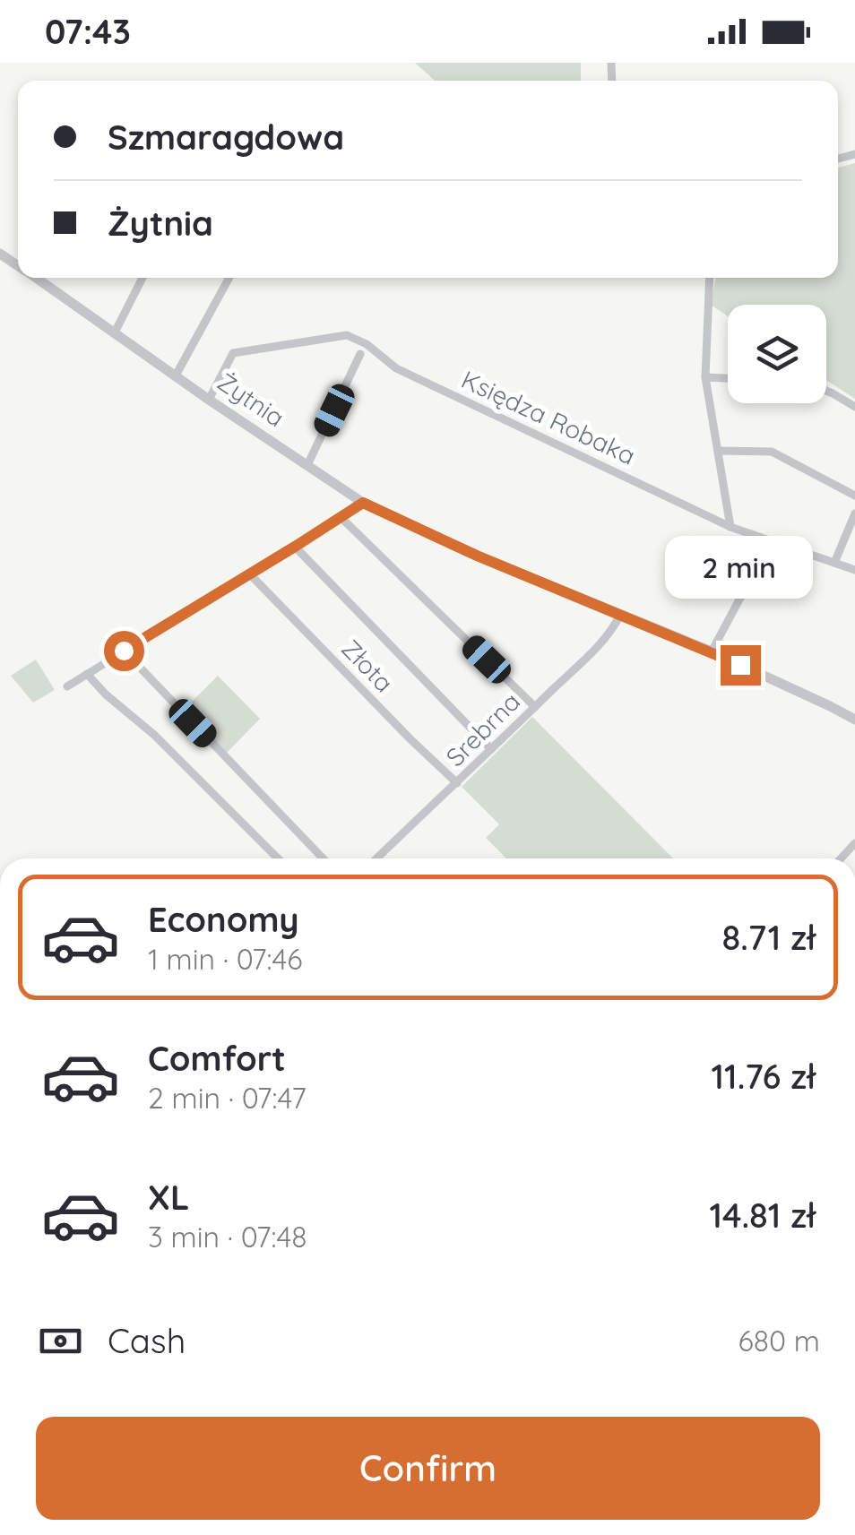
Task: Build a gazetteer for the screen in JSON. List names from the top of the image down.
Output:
{
  "streets": {
    "street": [
      "Żytnia",
      "Księdza Robaka",
      "Złota",
      "Srebrna"
    ]
  },
  "crossings": [
    ["Żytnia", "Księdza Robaka"],
    ["Żytnia", "Srebrna"],
    ["Złota", "Srebrna"]
  ],
  "page": {
    "status": "07:43",
    "banner": ["Szmaragdowa", "Żytnia"],
    "bubble": "2 min",
    "list": [
      {
        "name": "Economy",
        "note": "1 min · 07:46",
        "value": "8.71 zł"
      },
      {
        "name": "Comfort",
        "note": "2 min · 07:47",
        "value": "11.76 zł"
      },
      {
        "name": "XL",
        "note": "3 min · 07:48",
        "value": "14.81 zł"
      }
    ],
    "pay": ["Cash", "680 m"],
    "buttons": "Confirm"
  }
}
